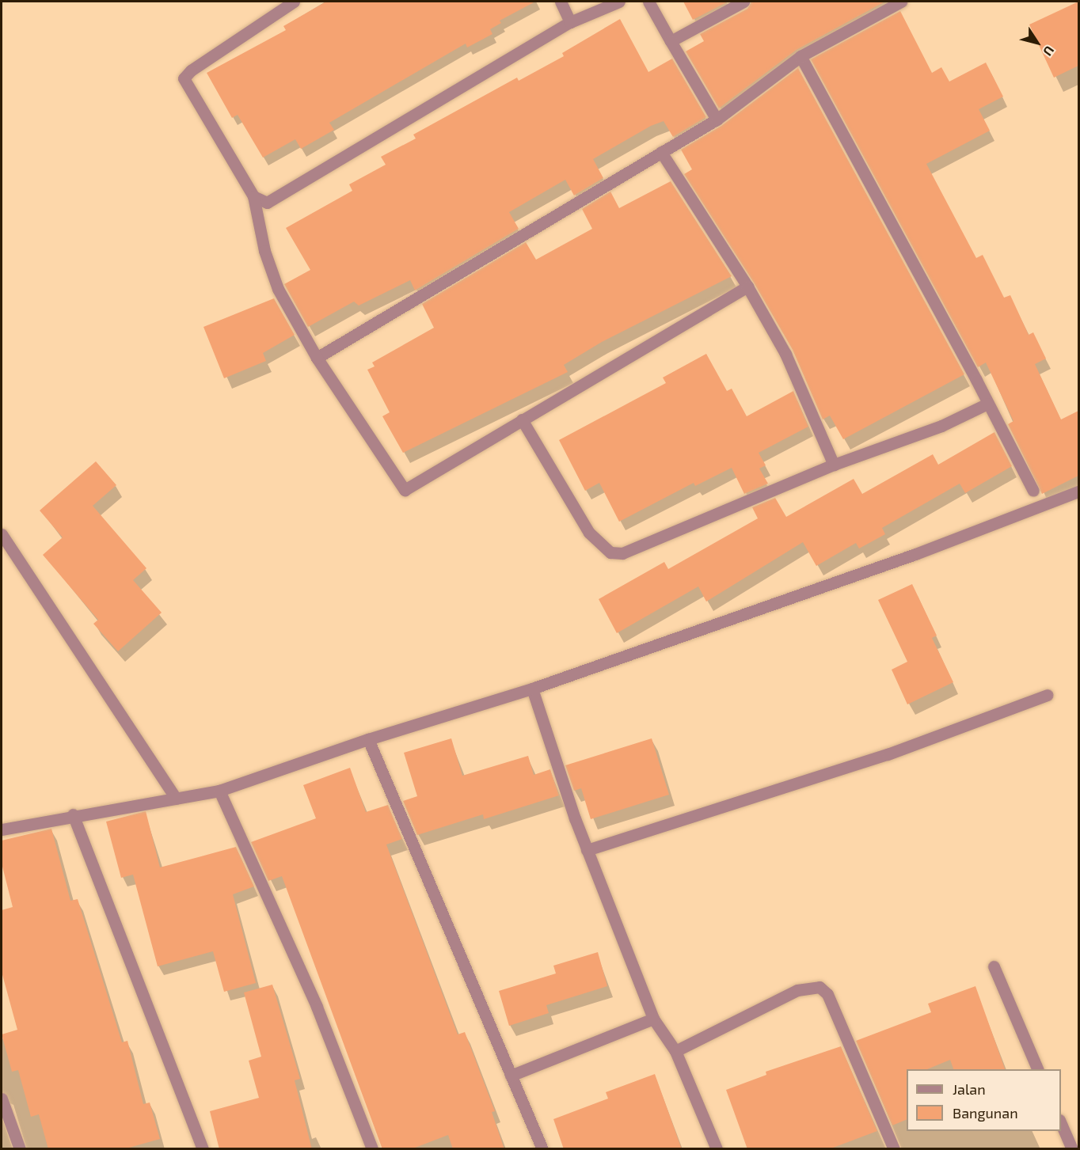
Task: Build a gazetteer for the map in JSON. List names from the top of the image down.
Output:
{
  "legend": ["Jalan", "Bangunan"],
  "north": "bottom right"
}
